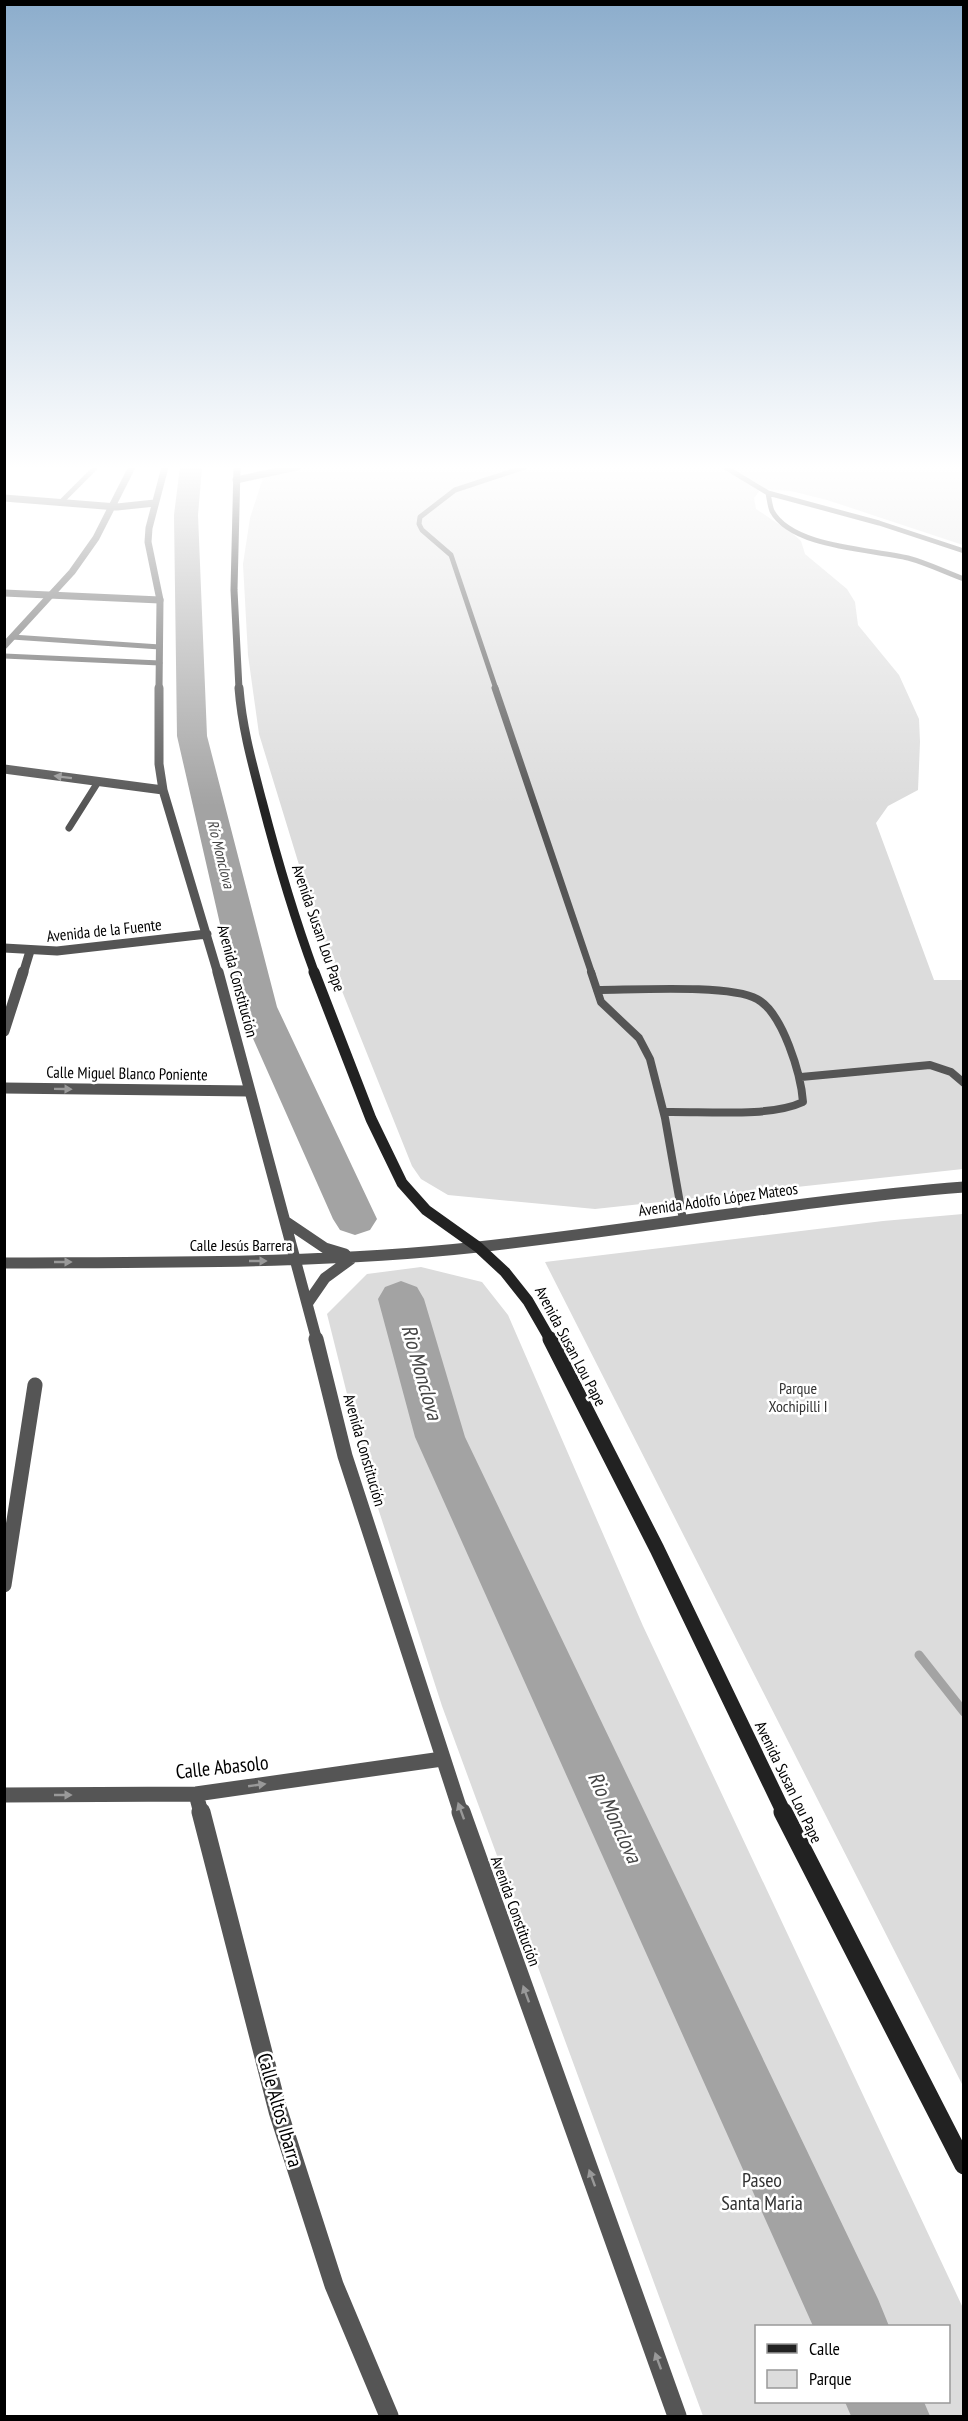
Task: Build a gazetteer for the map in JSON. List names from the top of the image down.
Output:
{
  "streets": {
    "main road": ["Avenida Susan Lou Pape"],
    "street": [
      "Avenida de la Fuente",
      "Avenida Constitución",
      "Calle Miguel Blanco Poniente",
      "Avenida Adolfo López Mateos",
      "Calle Jesús Barrera",
      "Calle Abasolo",
      "Calle Altos Ibarra"
    ]
  },
  "crossings": [
    ["Avenida Susan Lou Pape", "Avenida Adolfo López Mateos"],
    ["Avenida Susan Lou Pape", "Calle Jesús Barrera"],
    ["Avenida de la Fuente", "Avenida Constitución"],
    ["Avenida Constitución", "Calle Miguel Blanco Poniente"],
    ["Avenida Constitución", "Calle Jesús Barrera"],
    ["Avenida Constitución", "Calle Abasolo"],
    ["Avenida Adolfo López Mateos", "Calle Jesús Barrera"],
    ["Calle Abasolo", "Calle Altos Ibarra"]
  ],
  "one_way": [
    "Avenida Constitución",
    "Calle Miguel Blanco Poniente",
    "Calle Jesús Barrera",
    "Calle Abasolo"
  ],
  "water": ["Río Monclova", "Rio Monclova"],
  "parks": ["Parque Xochipilli I", "Paseo Santa Maria"],
  "legend": ["Calle", "Parque"]
}
